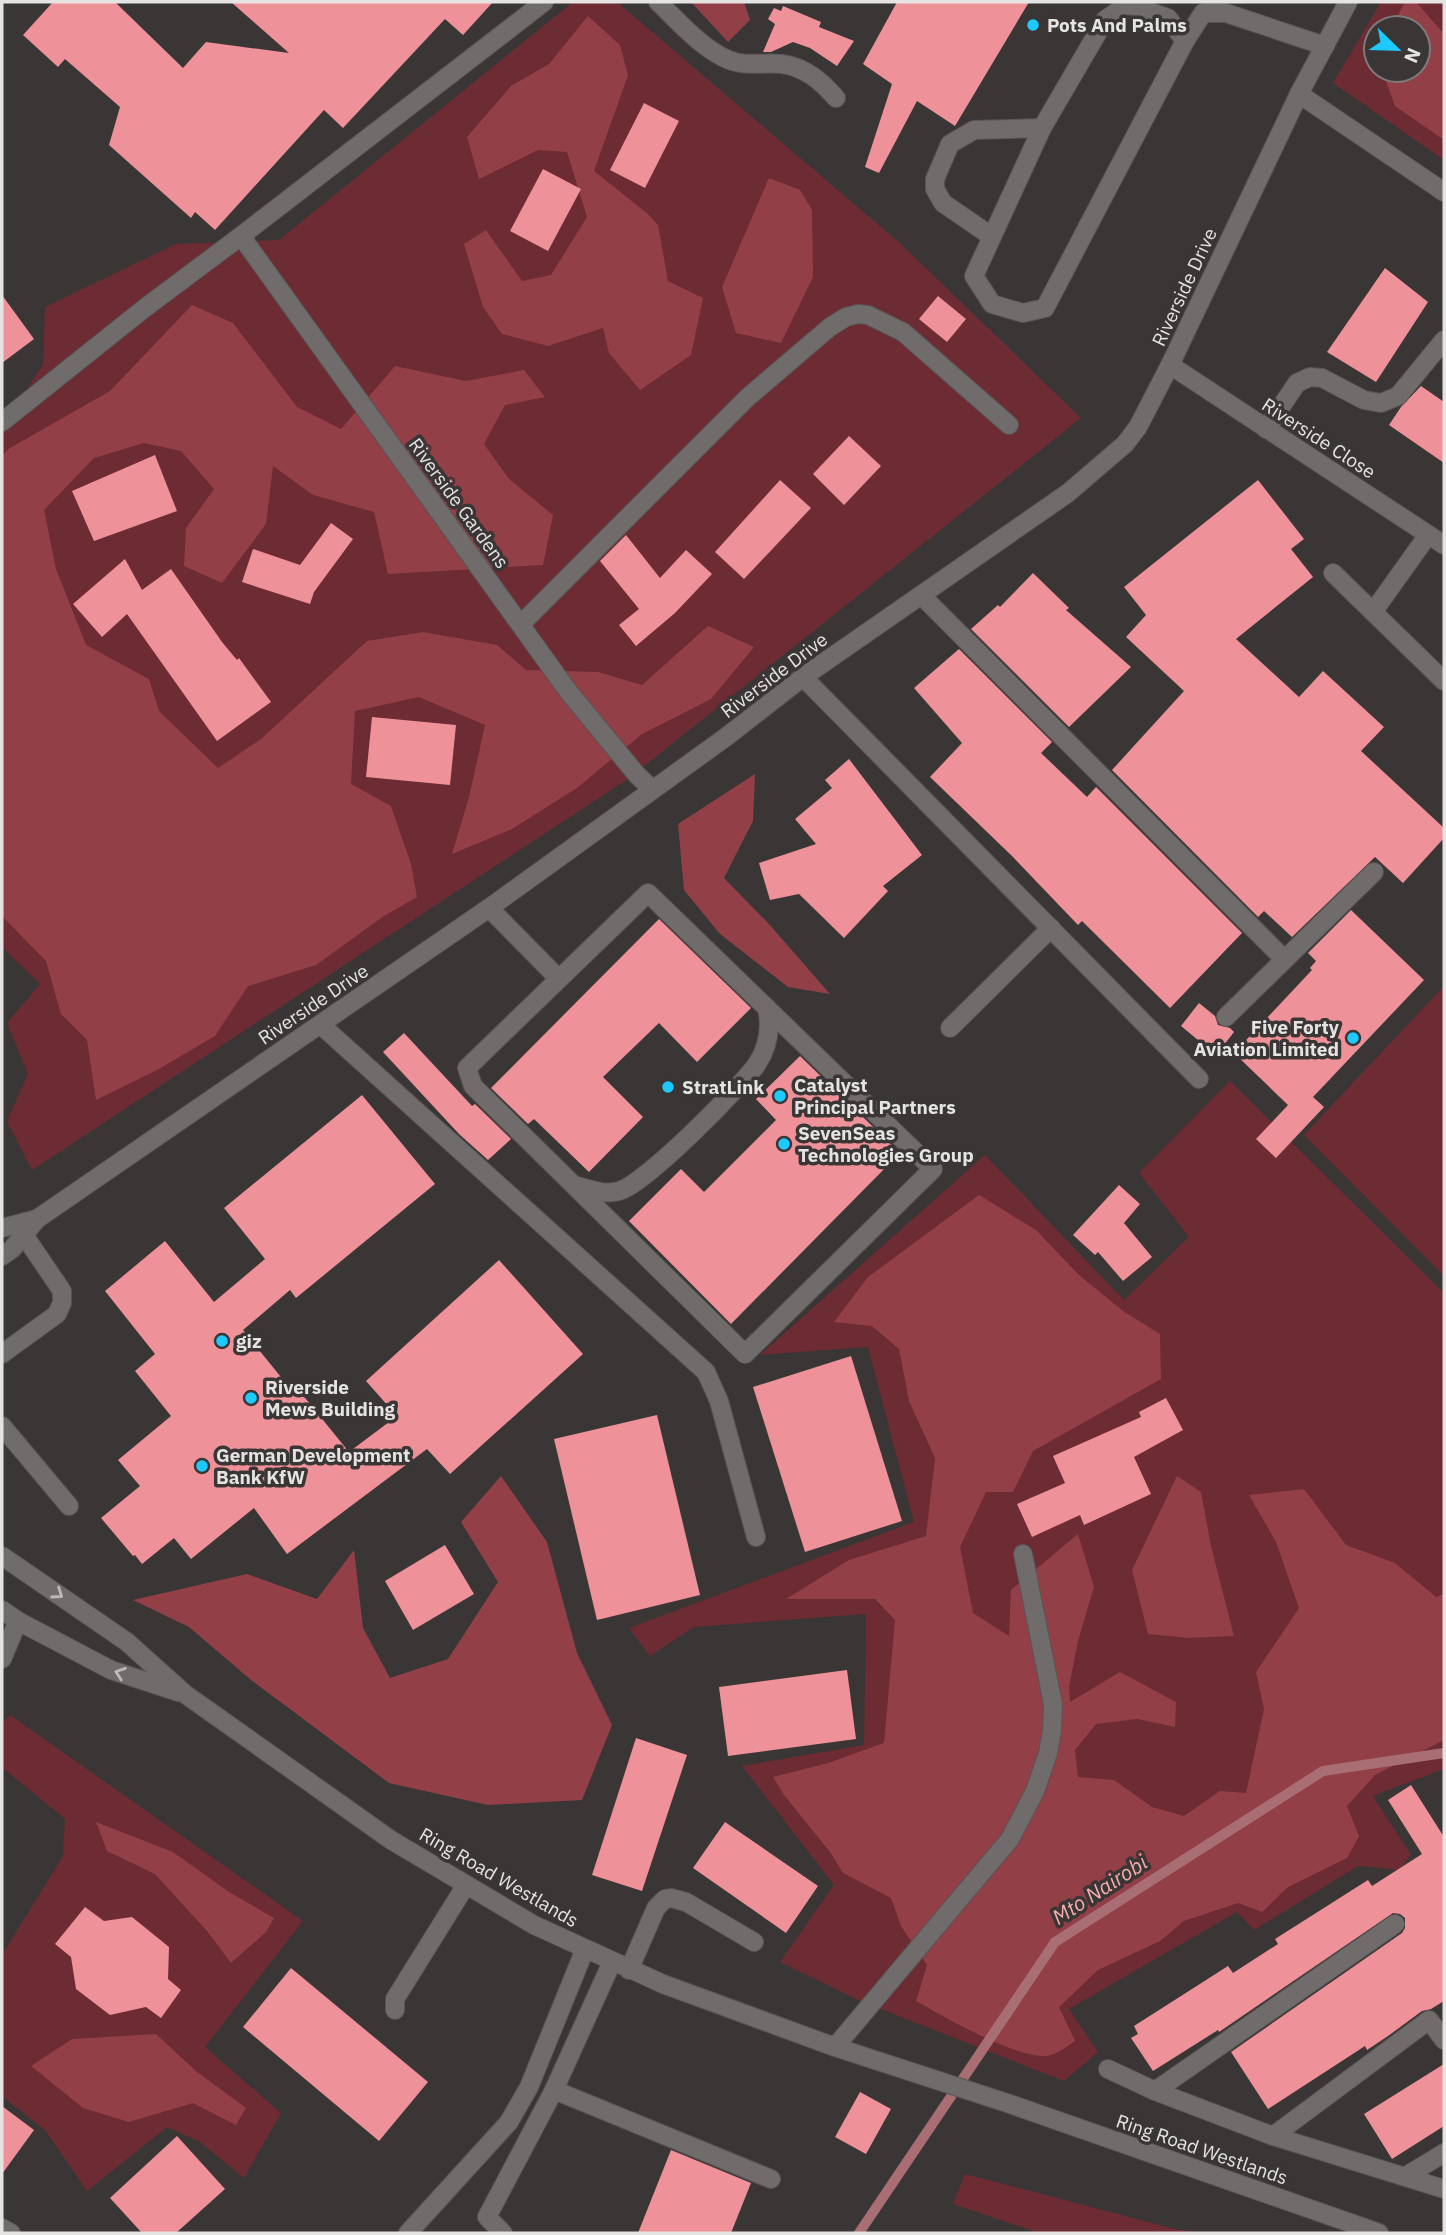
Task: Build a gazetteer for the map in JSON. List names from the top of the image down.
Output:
{
  "streets": {
    "street": [
      "Riverside Drive",
      "Riverside Close",
      "Riverside Gardens",
      "Ring Road Westlands"
    ]
  },
  "crossings": [
    ["Riverside Drive", "Riverside Close"],
    ["Riverside Drive", "Riverside Gardens"]
  ],
  "water": ["Mto Nairobi"],
  "places": [
    "Pots And Palms",
    "Five Forty Aviation Limited",
    "StratLink",
    "Catalyst Principal Partners",
    "SevenSeas Technologies Group",
    "giz",
    "Riverside Mews Building",
    "German Development Bank KfW"
  ],
  "north": "bottom right"
}
